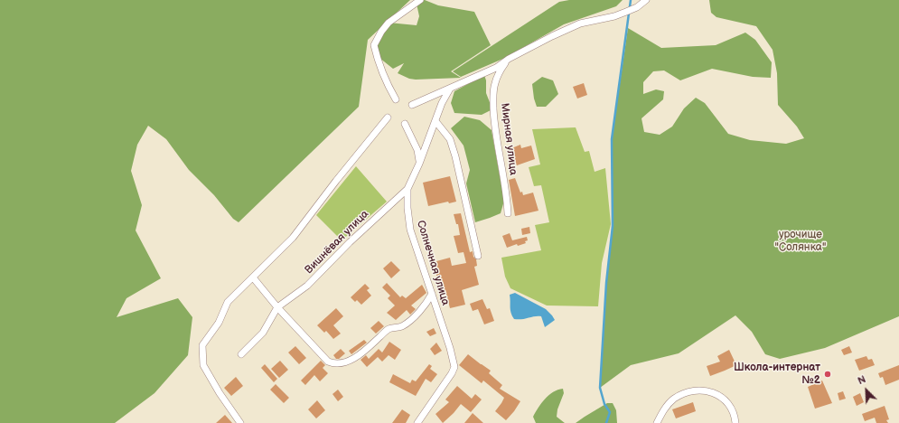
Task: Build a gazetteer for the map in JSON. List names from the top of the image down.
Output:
{
  "streets": {
    "street": ["Мирная улица", "Вишнёвая улица", "Солнечная улица"]
  },
  "crossings": [
    ["Вишнёвая улица", "Солнечная улица"]
  ],
  "parks": ["урочище \"Солянка\""],
  "places": ["Школа-интернат №2"],
  "north": "top left"
}
